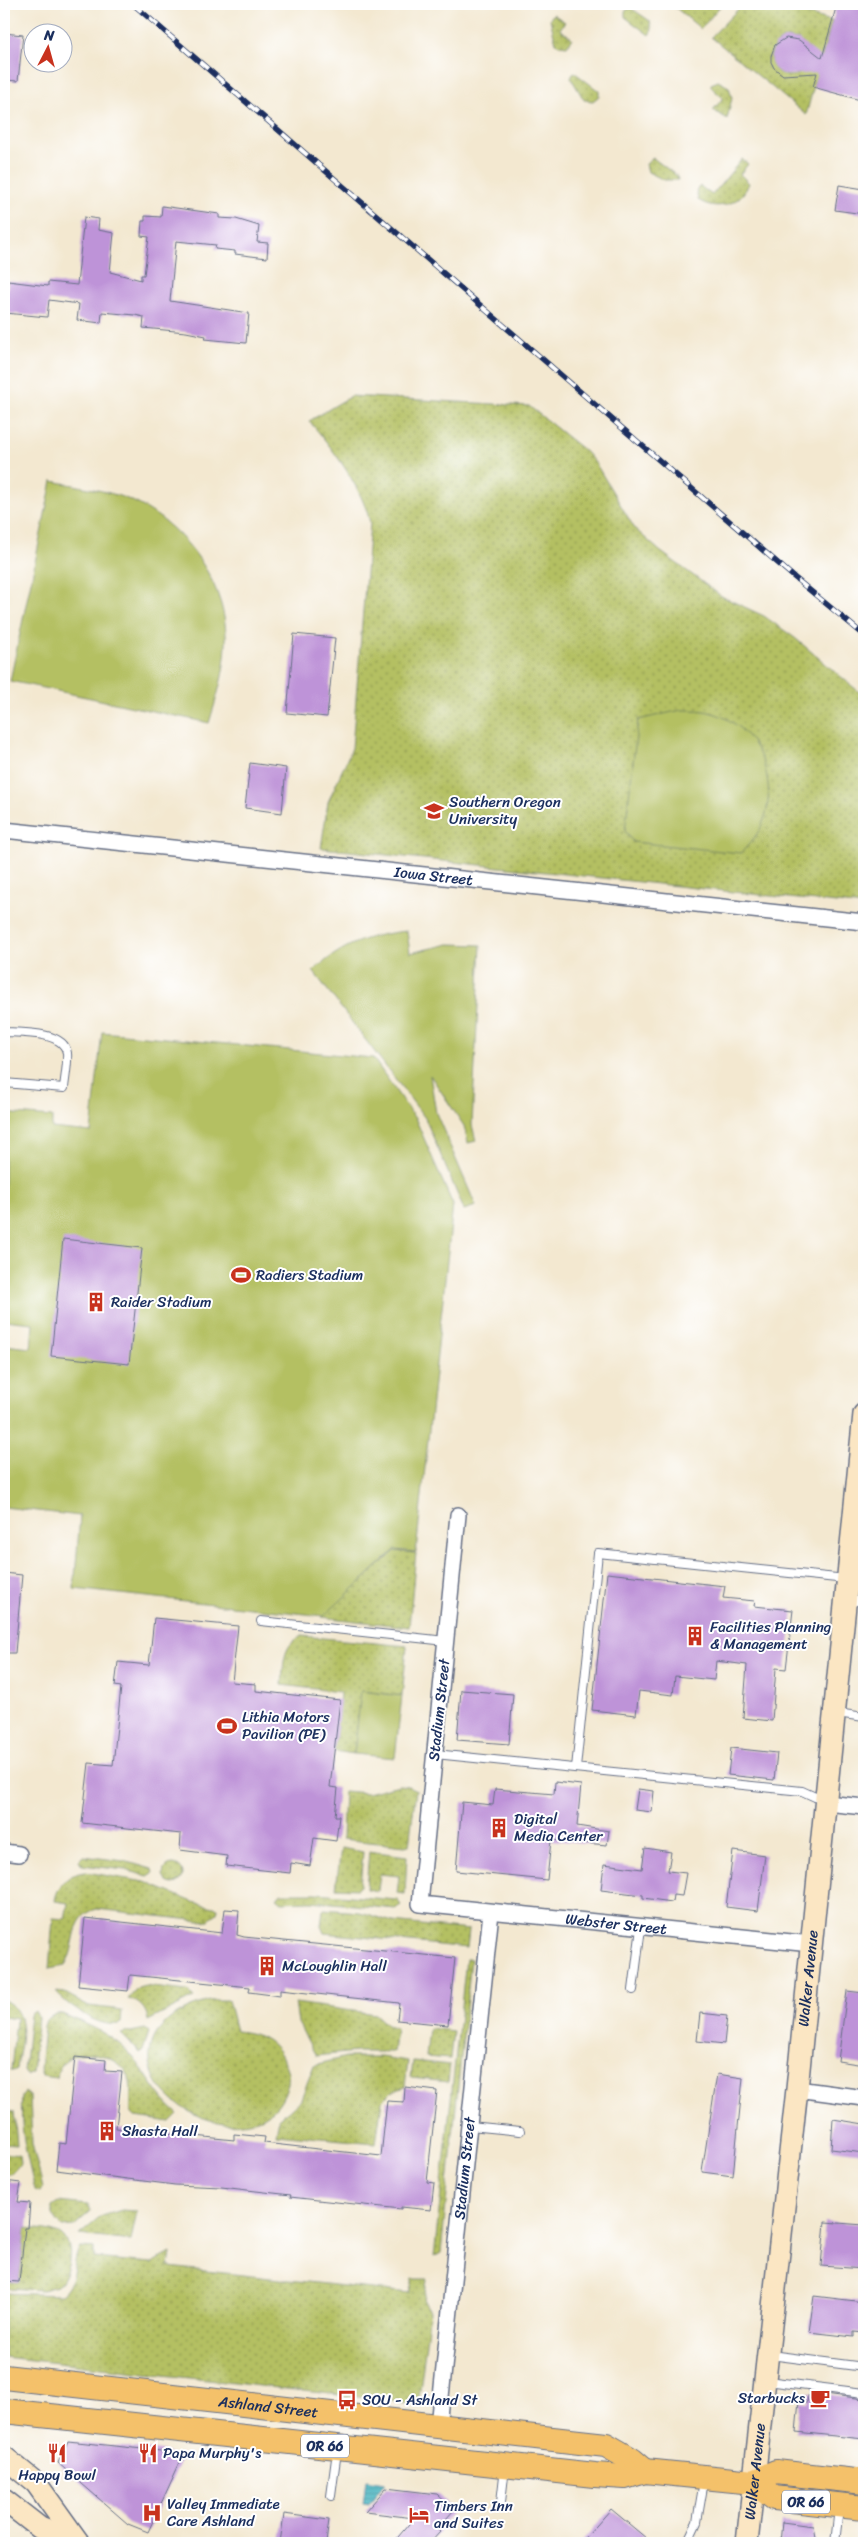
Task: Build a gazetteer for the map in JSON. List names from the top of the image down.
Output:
{
  "streets": {
    "main road": ["Ashland Street", "OR 66"],
    "street": [
      "Iowa Street",
      "Stadium Street",
      "Webster Street",
      "Walker Avenue"
    ]
  },
  "crossings": [
    ["Stadium Street", "Webster Street"],
    ["Stadium Street", "Ashland Street"],
    ["Webster Street", "Walker Avenue"],
    ["Walker Avenue", "OR 66"],
    ["Ashland Street", "OR 66"]
  ],
  "places": {
    "school or university": ["Southern Oregon University"],
    "sports": ["Radiers Stadium", "Lithia Motors Pavilion (PE)"],
    "building": [
      "Raider Stadium",
      "Facilities Planning & Management",
      "Digital Media Center",
      "McLoughlin Hall",
      "Shasta Hall"
    ],
    "cafe": ["Starbucks"],
    "bus stop": ["SOU - Ashland St"],
    "restaurant": ["Happy Bowl", "Papa Murphy's"],
    "hospital": ["Valley Immediate Care Ashland"],
    "hotel": ["Timbers Inn and Suites"]
  },
  "north": "top"
}
